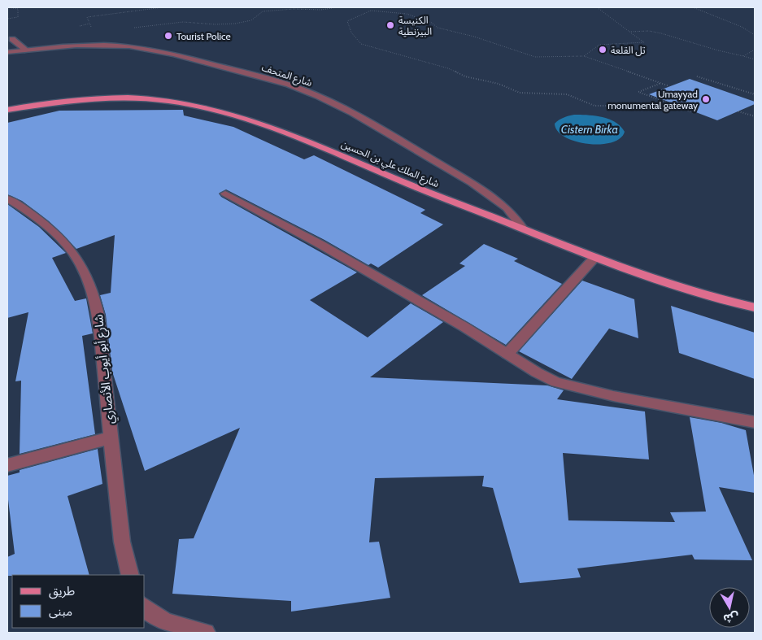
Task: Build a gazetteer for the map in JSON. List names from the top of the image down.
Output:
{
  "streets": {
    "main road": ["شارع الملك علي بن الحسين"],
    "street": ["شارع المتحف", "شارع أبو أيوب الأنصاري"]
  },
  "crossings": [
    ["شارع المتحف", "شارع الملك علي بن الحسين"]
  ],
  "water": ["Cistern Birka"],
  "places": [
    "الكنيسة البيزنطية",
    "Tourist Police",
    "تل القلعة",
    "Umayyad monumental gateway"
  ],
  "legend": ["طريق", "مبنى"],
  "north": "bottom"
}
